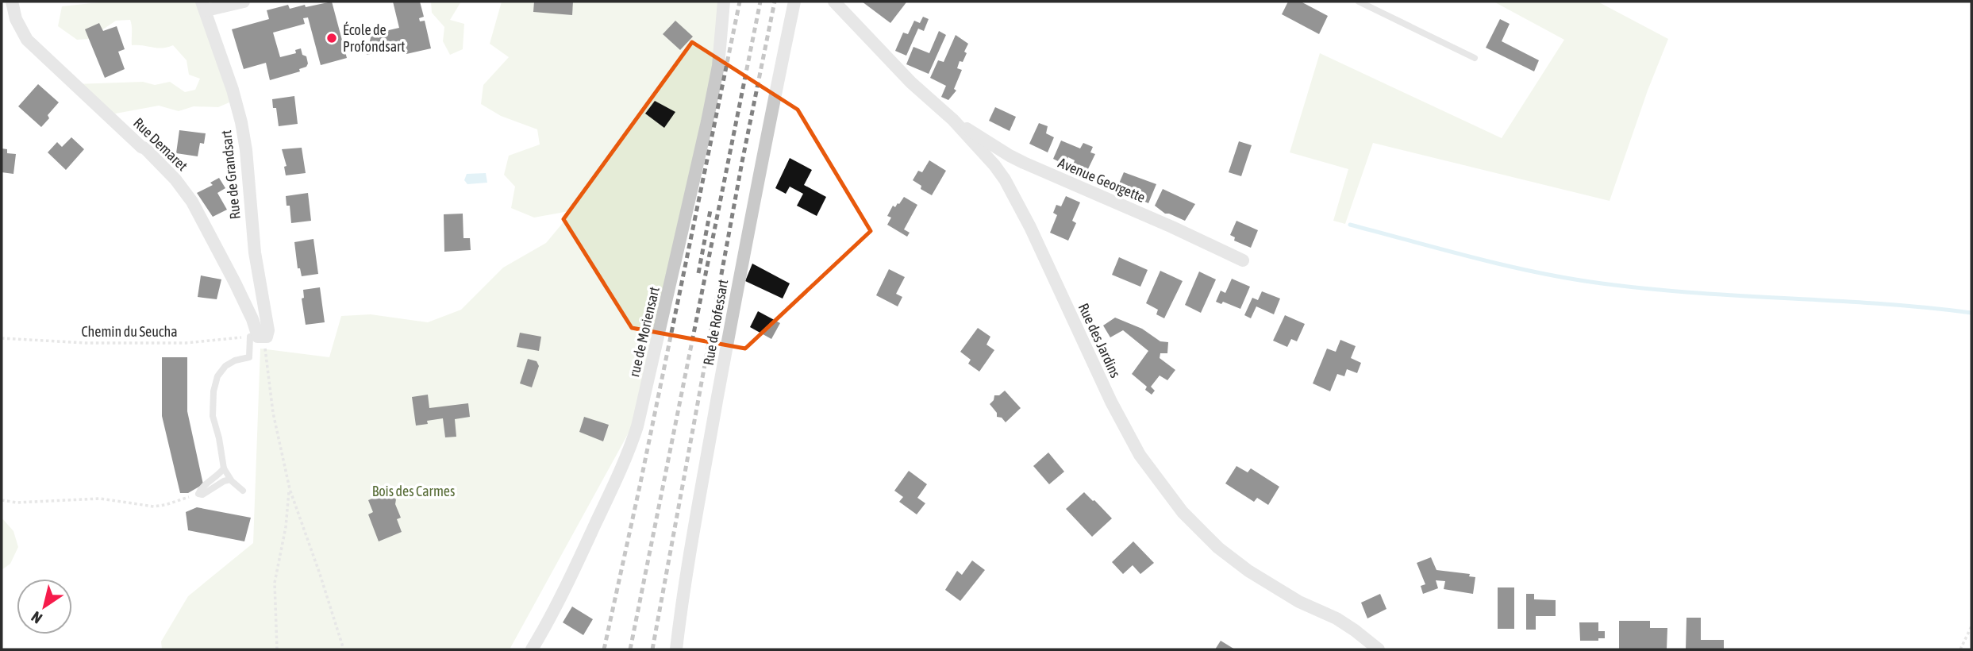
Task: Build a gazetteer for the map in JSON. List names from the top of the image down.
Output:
{
  "streets": {
    "street": [
      "Rue Demaret",
      "Rue de Grandsart",
      "Avenue Georgette",
      "Rue de Rofessart",
      "rue de Moriensart",
      "Rue des Jardins"
    ],
    "path": ["Chemin du Seucha"]
  },
  "crossings": [
    ["Rue Demaret", "Rue de Grandsart"],
    ["Rue Demaret", "Chemin du Seucha"],
    ["Rue de Grandsart", "Chemin du Seucha"],
    ["Avenue Georgette", "Rue des Jardins"]
  ],
  "parks": ["Bois des Carmes"],
  "places": ["École de Profondsart"],
  "north": "bottom left"
}
